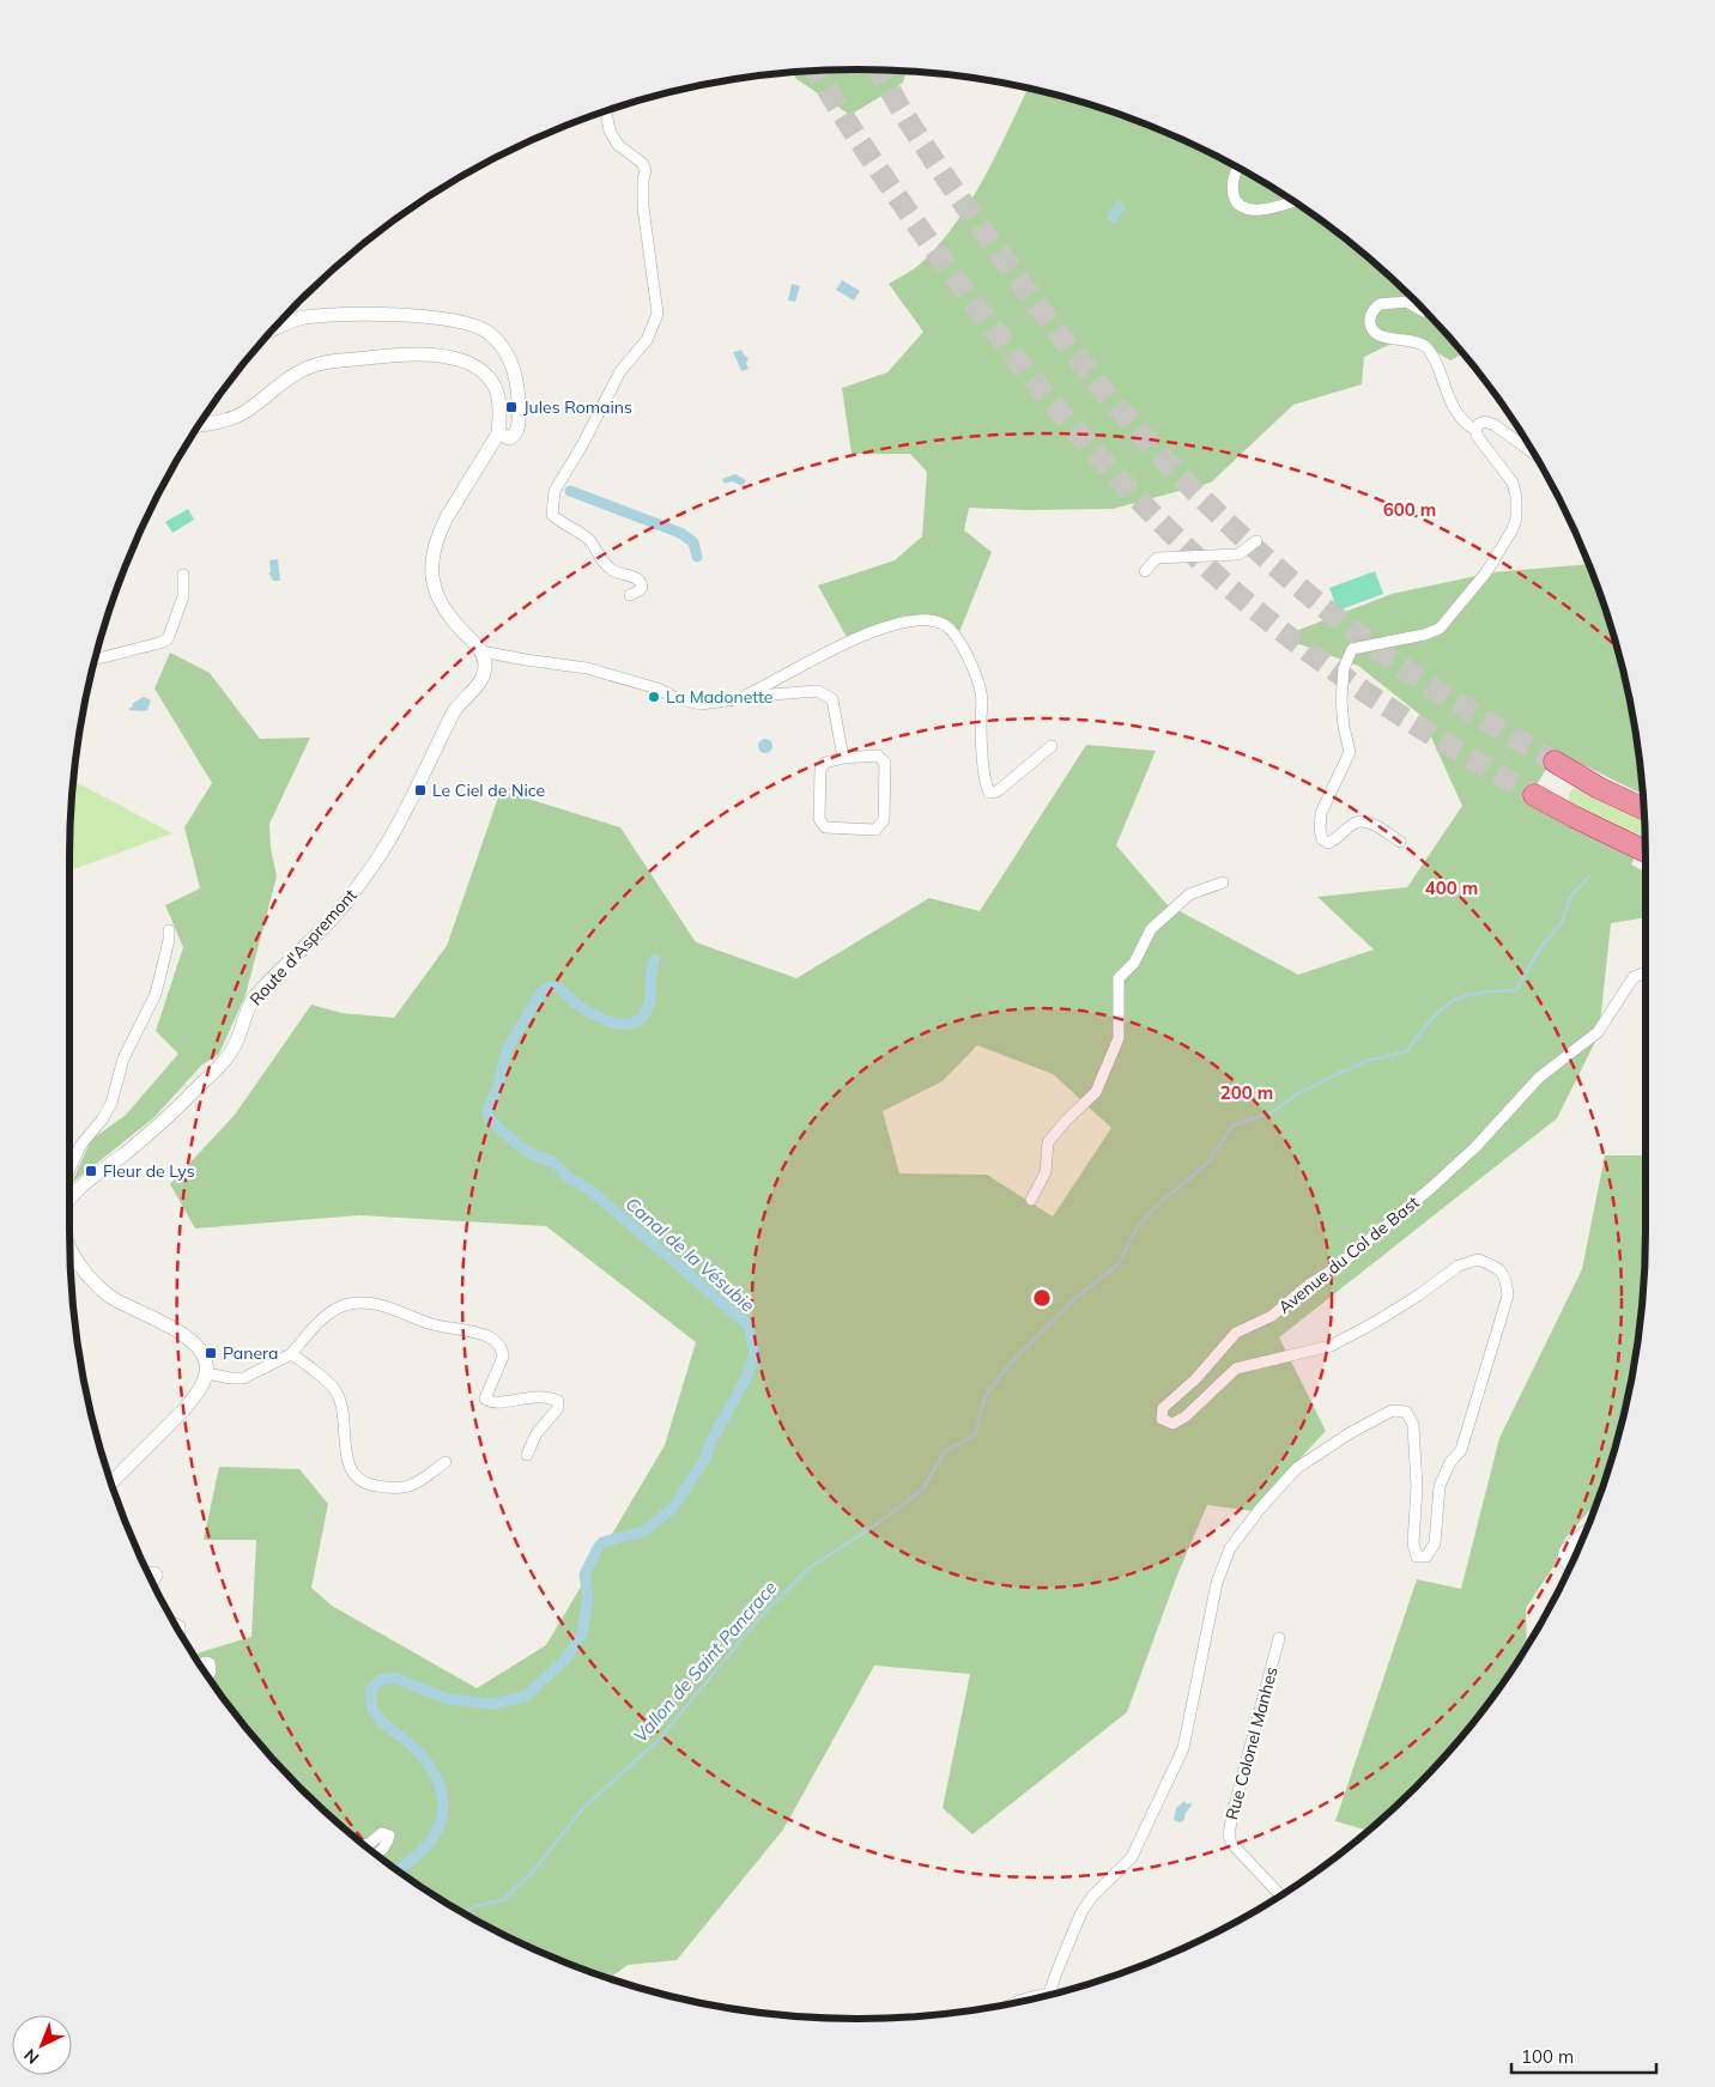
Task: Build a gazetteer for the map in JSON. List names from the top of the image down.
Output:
{
  "streets": {
    "street": ["Route d'Aspremont", "Avenue du Col de Bast", "Rue Colonel Manhes"]
  },
  "water": ["Canal de la Vésubie", "Vallon de Saint Pancrace"],
  "places": {
    "transit": [
      "Jules Romains",
      "Le Ciel de Nice",
      "Fleur de Lys",
      "Panera"
    ],
    "other": ["La Madonette"]
  },
  "scale_bar": "100 m",
  "north": "bottom left",
  "rings": ["600 m", "400 m", "200 m"]
}
